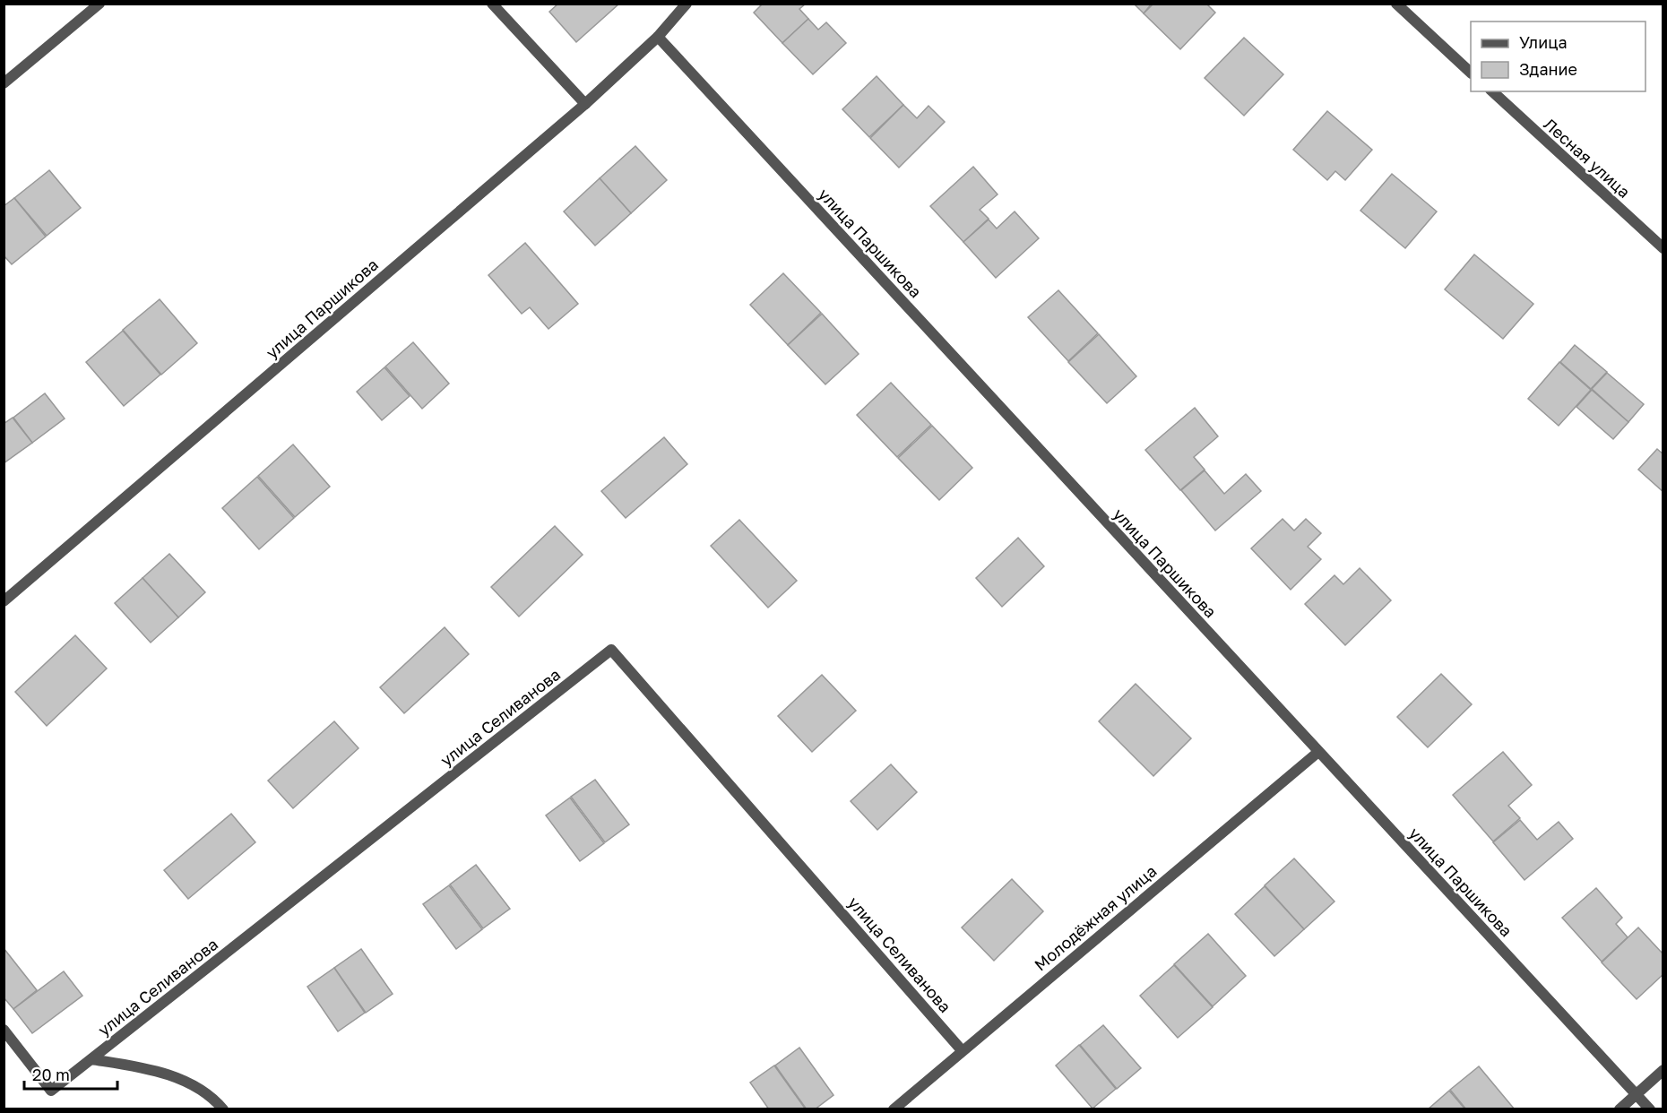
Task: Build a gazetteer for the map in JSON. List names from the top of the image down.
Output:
{
  "streets": {
    "street": [
      "Лесная улица",
      "улица Паршикова",
      "улица Селиванова",
      "Молодёжная улица"
    ]
  },
  "crossings": [
    ["улица Паршикова", "Молодёжная улица"],
    ["улица Селиванова", "Молодёжная улица"]
  ],
  "legend": ["Улица", "Здание"],
  "scale_bar": "20 m"
}
